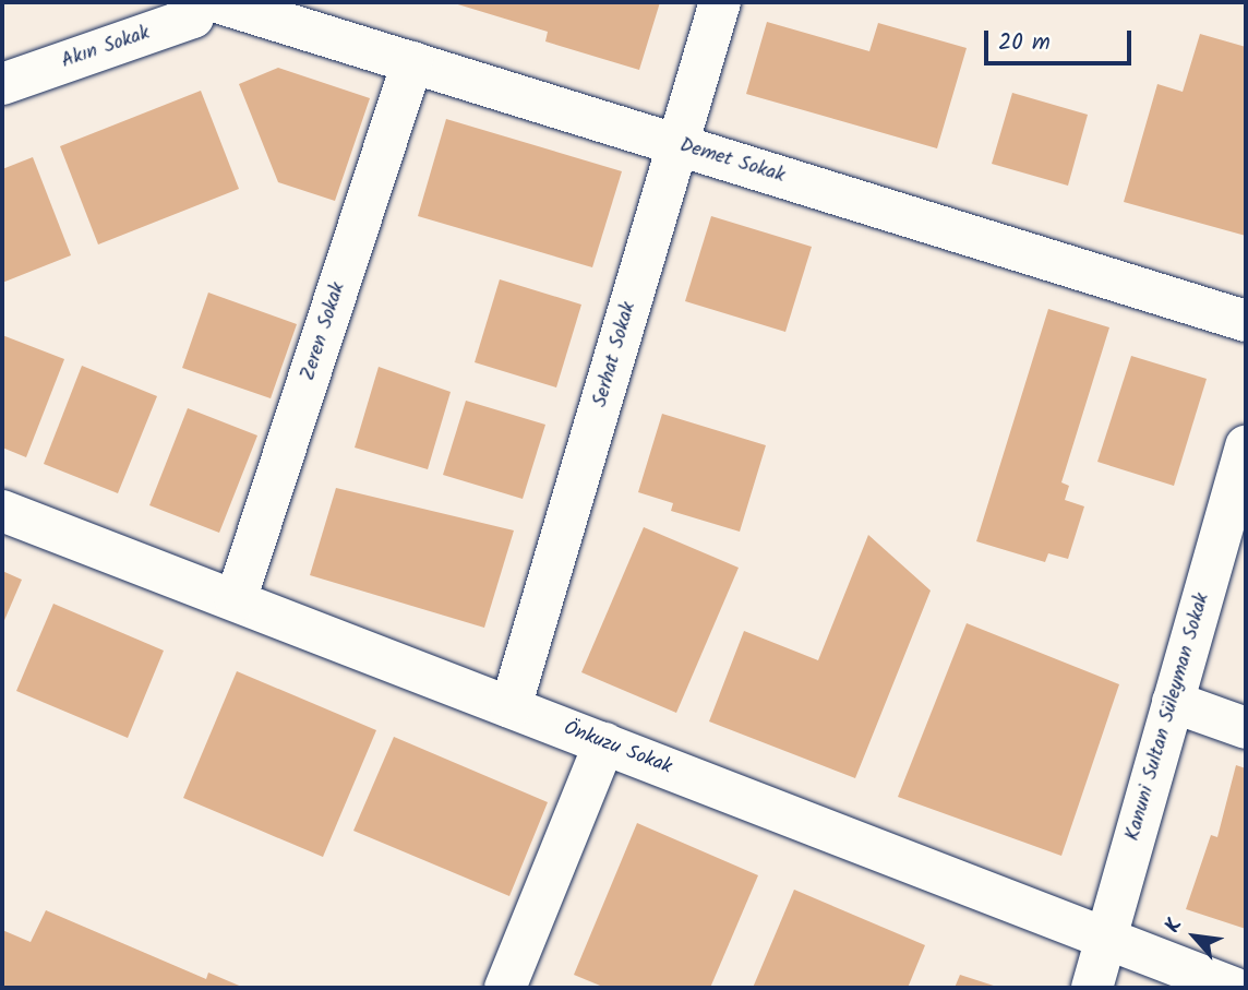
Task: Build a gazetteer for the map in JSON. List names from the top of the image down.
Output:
{
  "streets": {
    "street": [
      "Akın Sokak",
      "Demet Sokak",
      "Zeren Sokak",
      "Serhat Sokak",
      "Kanuni Sultan Süleyman Sokak",
      "Önkuzu Sokak"
    ]
  },
  "crossings": [
    ["Demet Sokak", "Zeren Sokak"],
    ["Demet Sokak", "Serhat Sokak"],
    ["Zeren Sokak", "Önkuzu Sokak"],
    ["Serhat Sokak", "Önkuzu Sokak"],
    ["Kanuni Sultan Süleyman Sokak", "Önkuzu Sokak"]
  ],
  "scale_bar": "20 m",
  "north": "top left"
}
